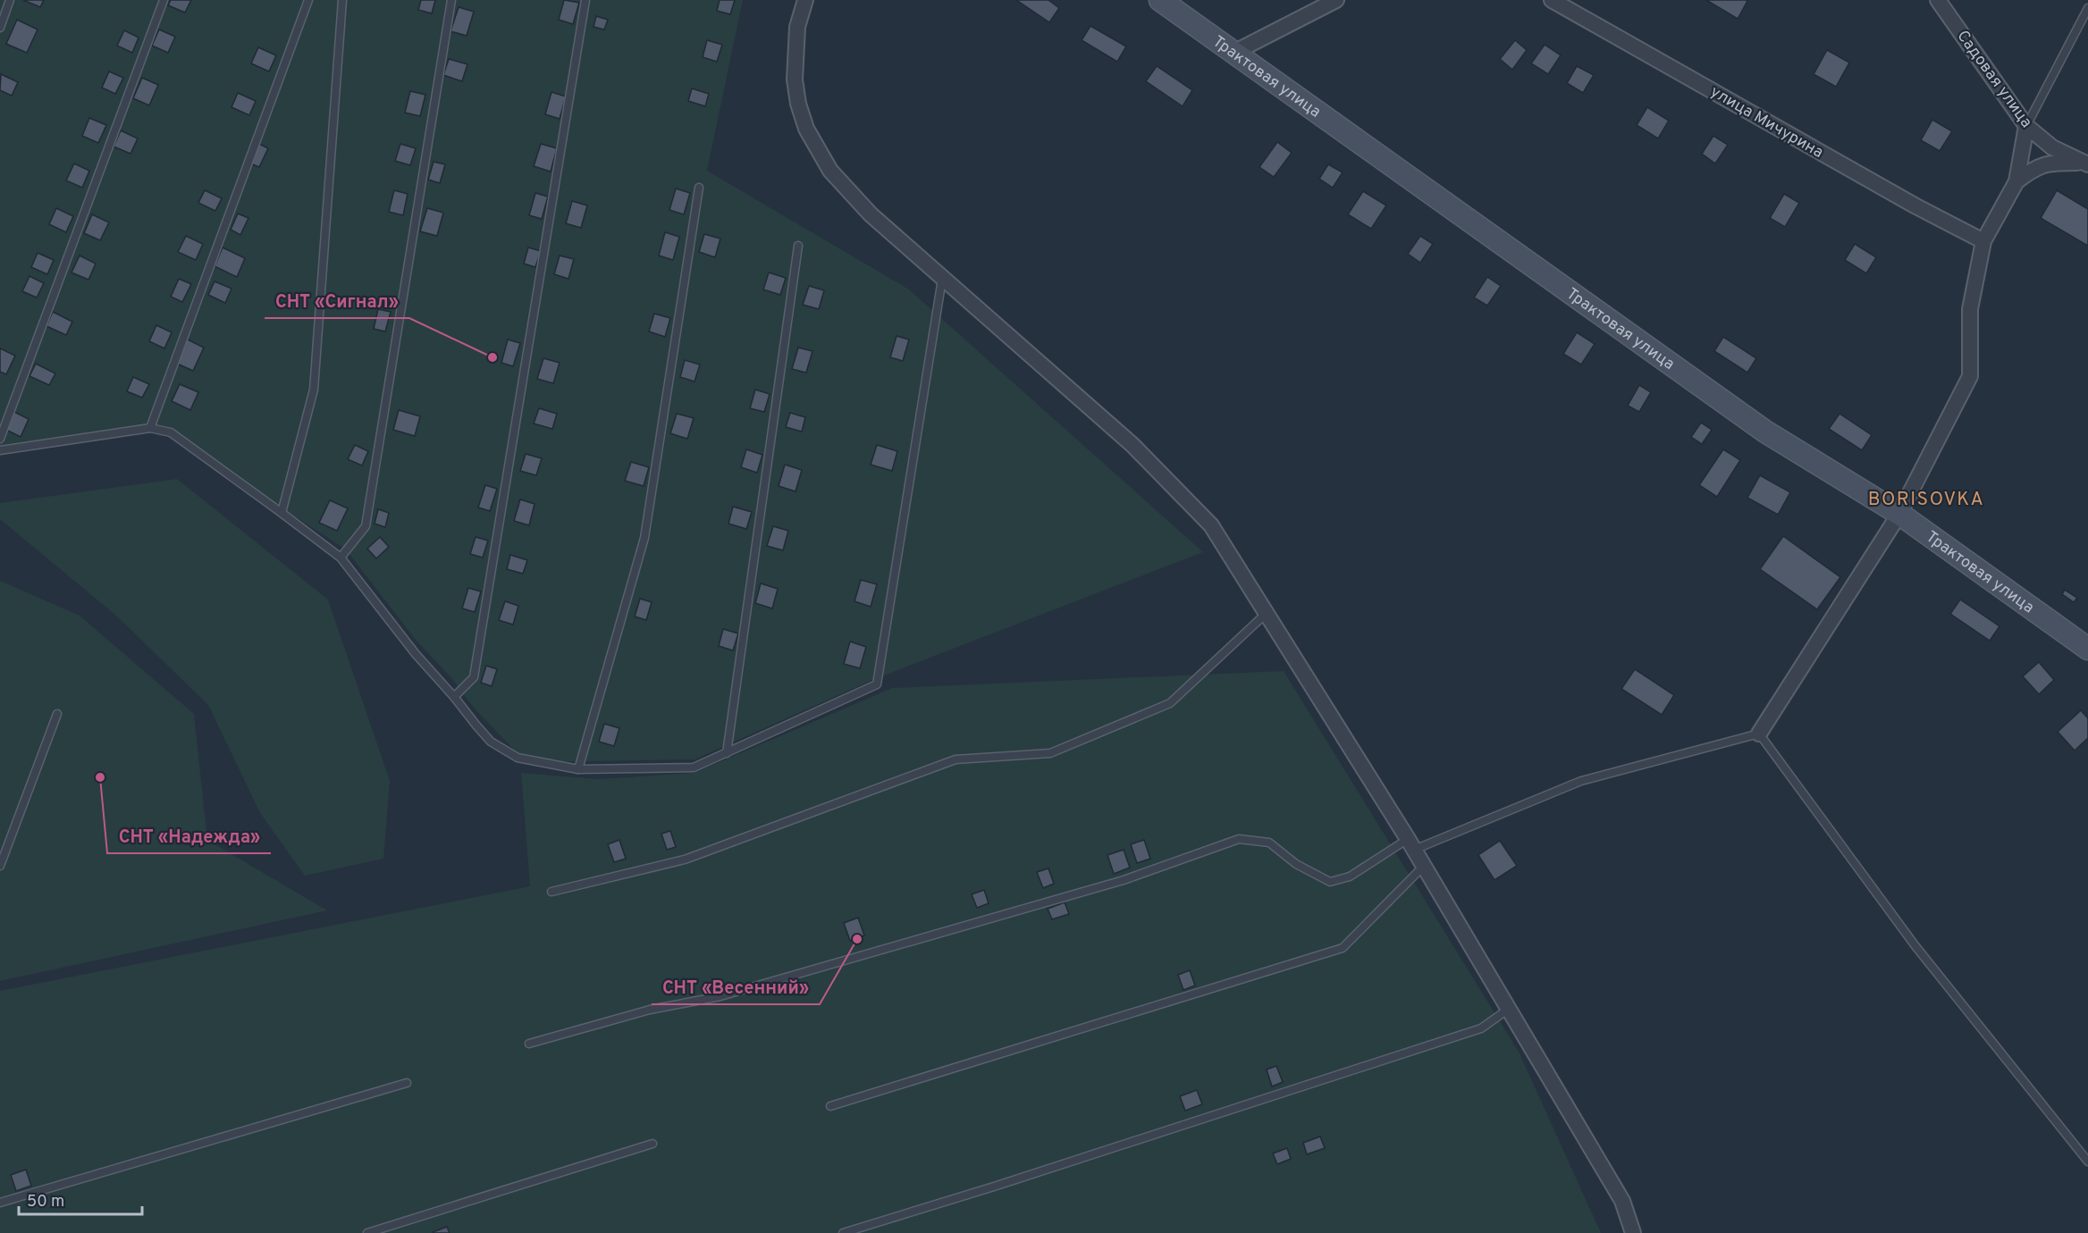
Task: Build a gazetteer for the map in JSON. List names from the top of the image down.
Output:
{
  "streets": {
    "main road": ["Трактовая улица"],
    "street": ["Садовая улица", "улица Мичурина"]
  },
  "districts": ["BORISOVKA"],
  "places": ["СНТ «Сигнал»", "СНТ «Надежда»", "СНТ «Весенний»"],
  "scale_bar": "50 m"
}
